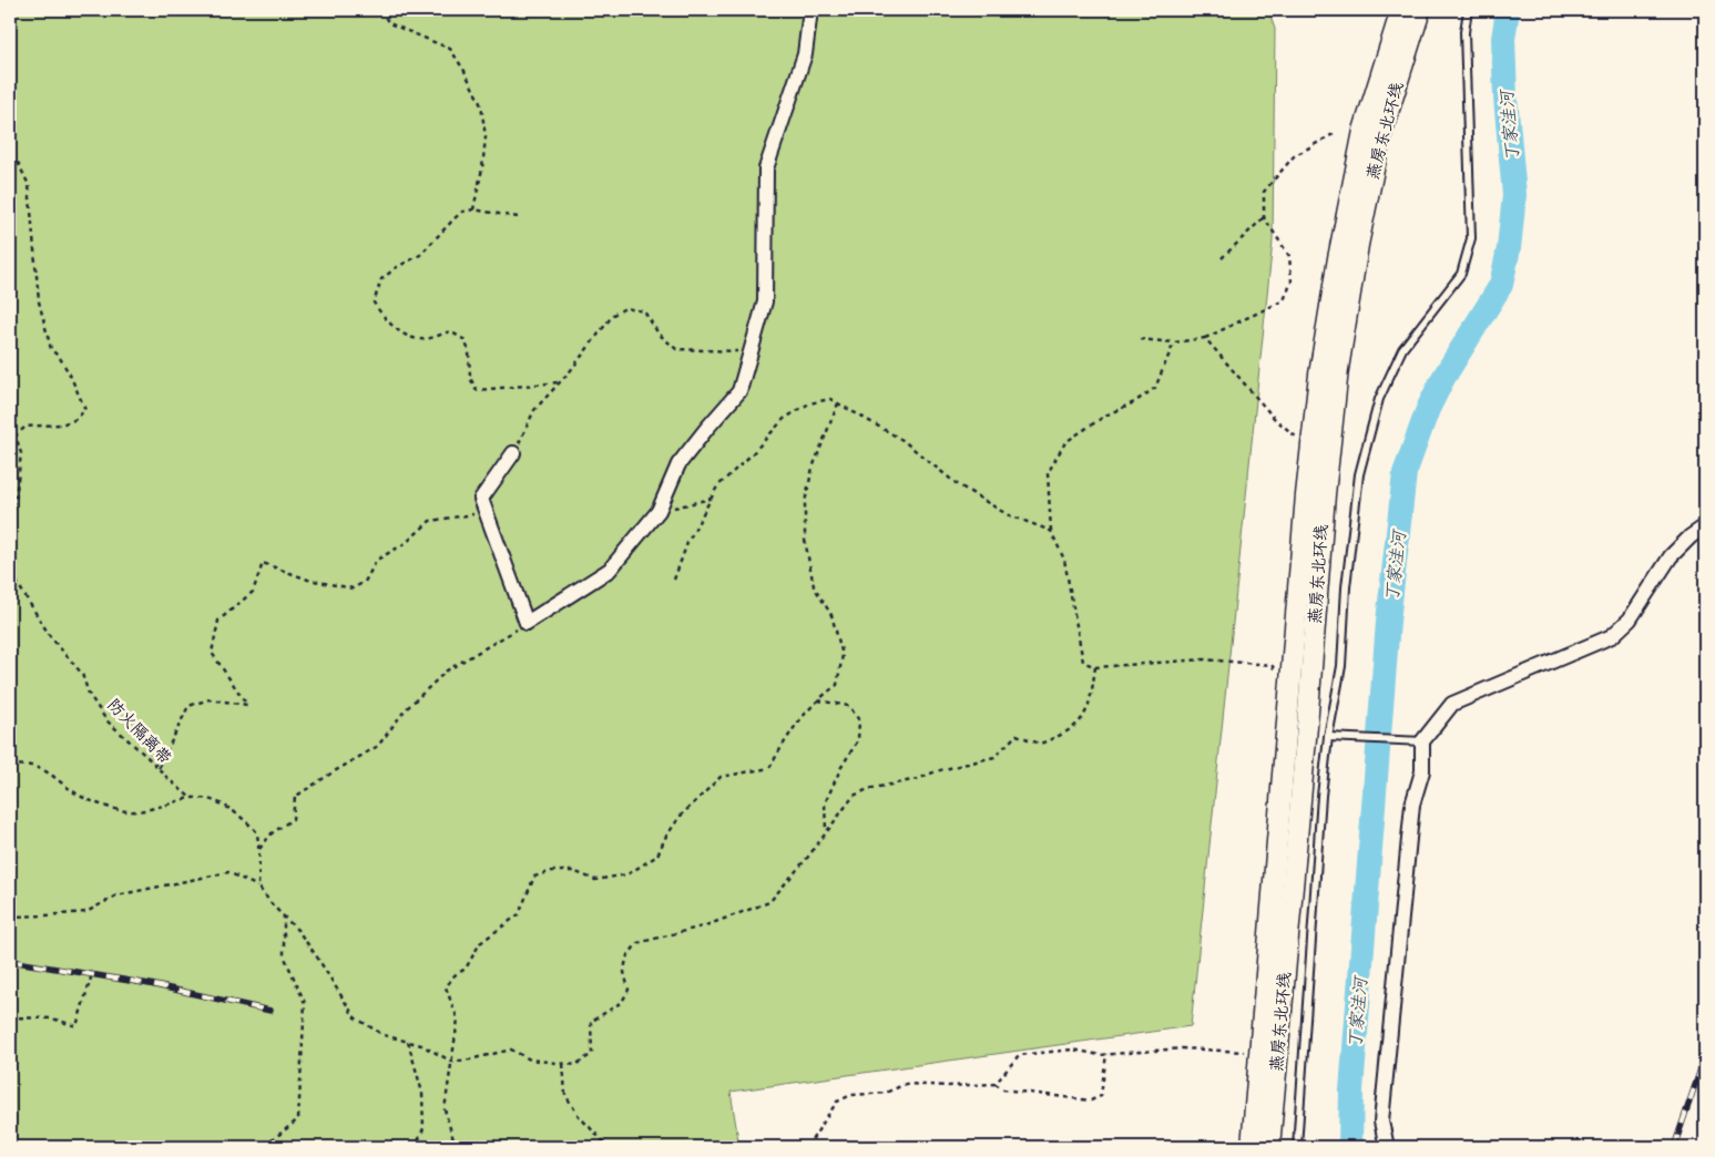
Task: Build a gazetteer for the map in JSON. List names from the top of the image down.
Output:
{
  "streets": {
    "main road": ["燕房东北环线"],
    "path": ["防火隔离带"]
  },
  "water": ["丁家洼河"]
}
